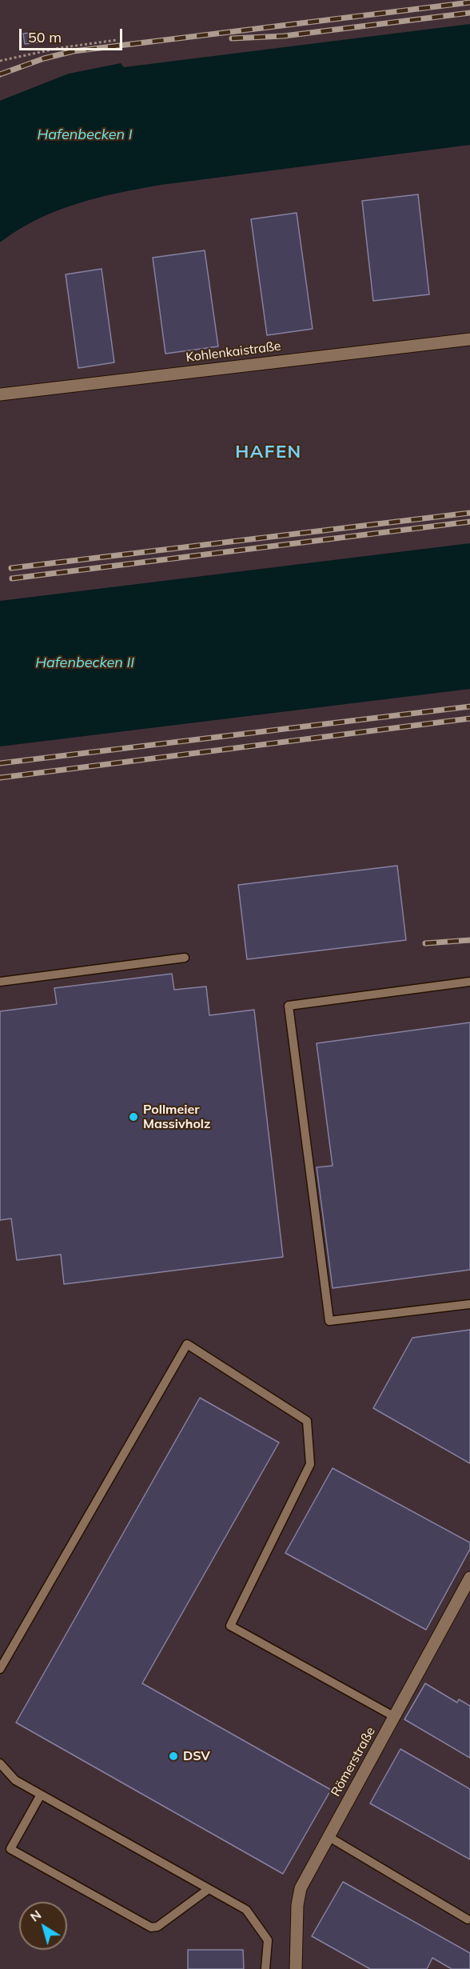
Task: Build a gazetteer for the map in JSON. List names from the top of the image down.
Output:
{
  "streets": {
    "street": ["Kohlenkaistraße", "Römerstraße"]
  },
  "districts": ["HAFEN"],
  "water": ["Hafenbecken I", "Hafenbecken II"],
  "places": ["Pollmeier Massivholz", "DSV"],
  "scale_bar": "50 m",
  "north": "top left"
}
